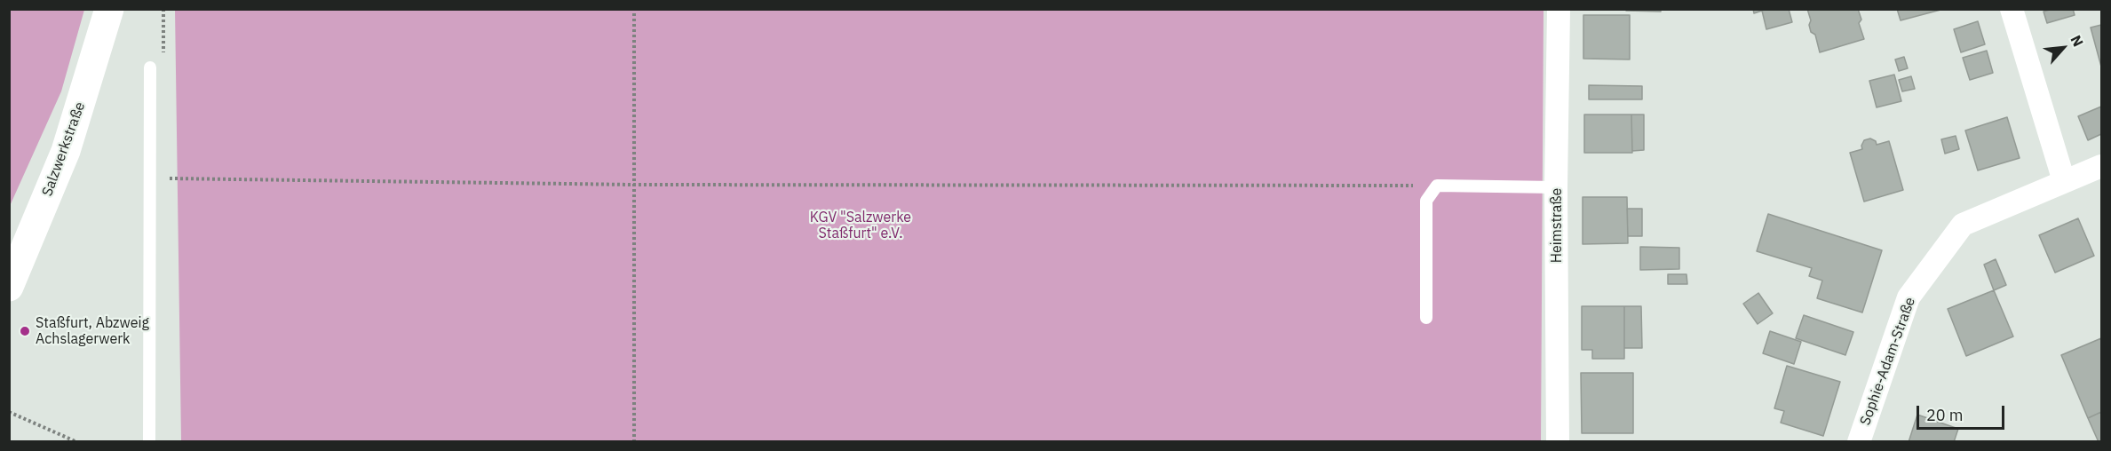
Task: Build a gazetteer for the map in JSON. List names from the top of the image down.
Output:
{
  "streets": {
    "main road": ["Salzwerkstraße"],
    "street": ["Heimstraße", "Sophie-Adam-Straße"]
  },
  "parks": ["KGV \"Salzwerke Staßfurt\" e.V."],
  "places": ["Staßfurt, Abzweig Achslagerwerk"],
  "scale_bar": "20 m",
  "north": "top right"
}
